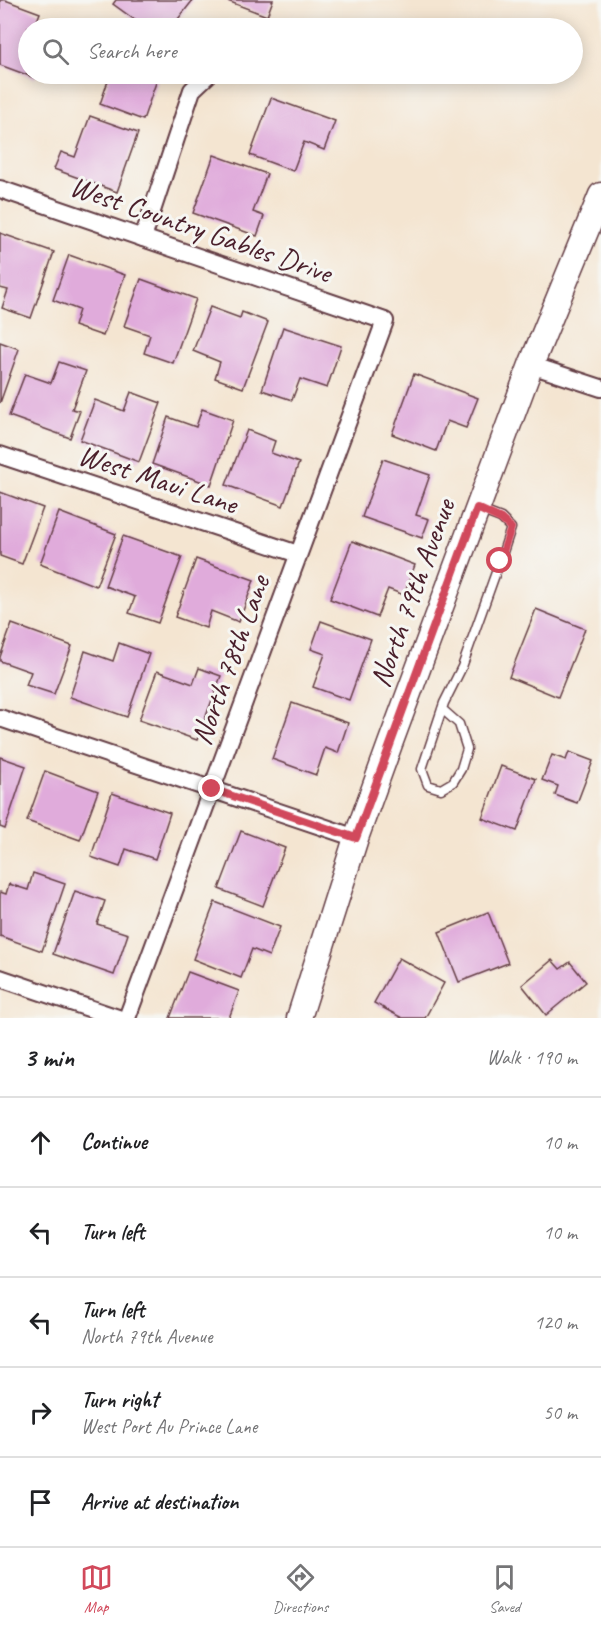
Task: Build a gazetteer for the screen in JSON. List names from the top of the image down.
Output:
{
  "streets": {
    "street": [
      "West Country Gables Drive",
      "West Maui Lane",
      "North 79th Avenue",
      "North 78th Lane"
    ]
  },
  "crossings": [
    ["West Country Gables Drive", "North 78th Lane"],
    ["West Maui Lane", "North 78th Lane"]
  ],
  "page": {
    "search": "Search here",
    "heading": ["3 min", "Walk · 190 m"],
    "list": [
      ["Continue", "10 m"],
      ["Turn left", "10 m"],
      ["Turn left", "North 79th Avenue", "120 m"],
      ["Turn right", "West Port Au Prince Lane", "50 m"],
      "Arrive at destination"
    ],
    "nav": ["Map", "Directions", "Saved"]
  }
}
